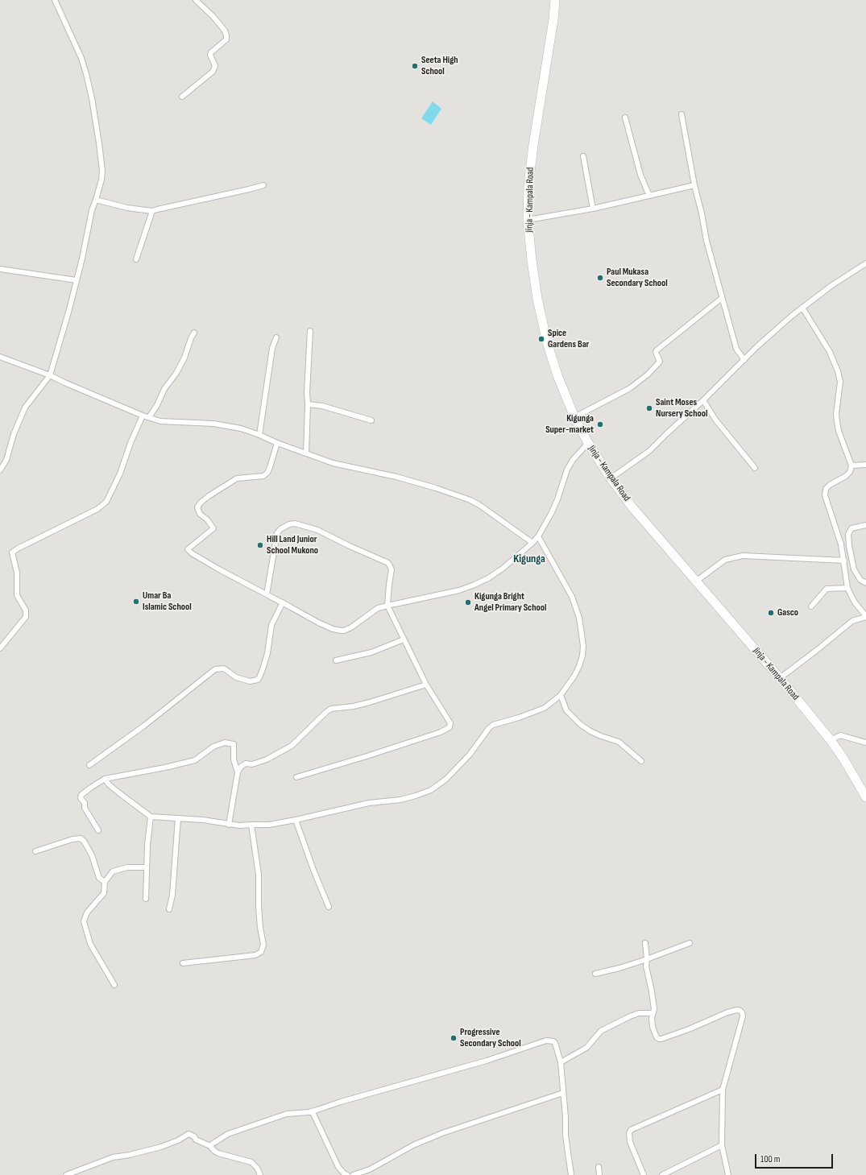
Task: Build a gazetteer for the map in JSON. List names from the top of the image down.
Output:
{
  "streets": {
    "highway": ["Jinja - Kampala Road"]
  },
  "districts": ["Kigunga"],
  "places": [
    "Seeta High School",
    "Paul Mukasa Secondary School",
    "Spice Gardens Bar",
    "Saint Moses Nursery School",
    "Kigunga Super-market",
    "Hill Land Junior School Mukono",
    "Umar Ba Islamic School",
    "Kigunga Bright Angel Primary School",
    "Gasco",
    "Progressive Secondary School"
  ],
  "scale_bar": "100 m"
}
